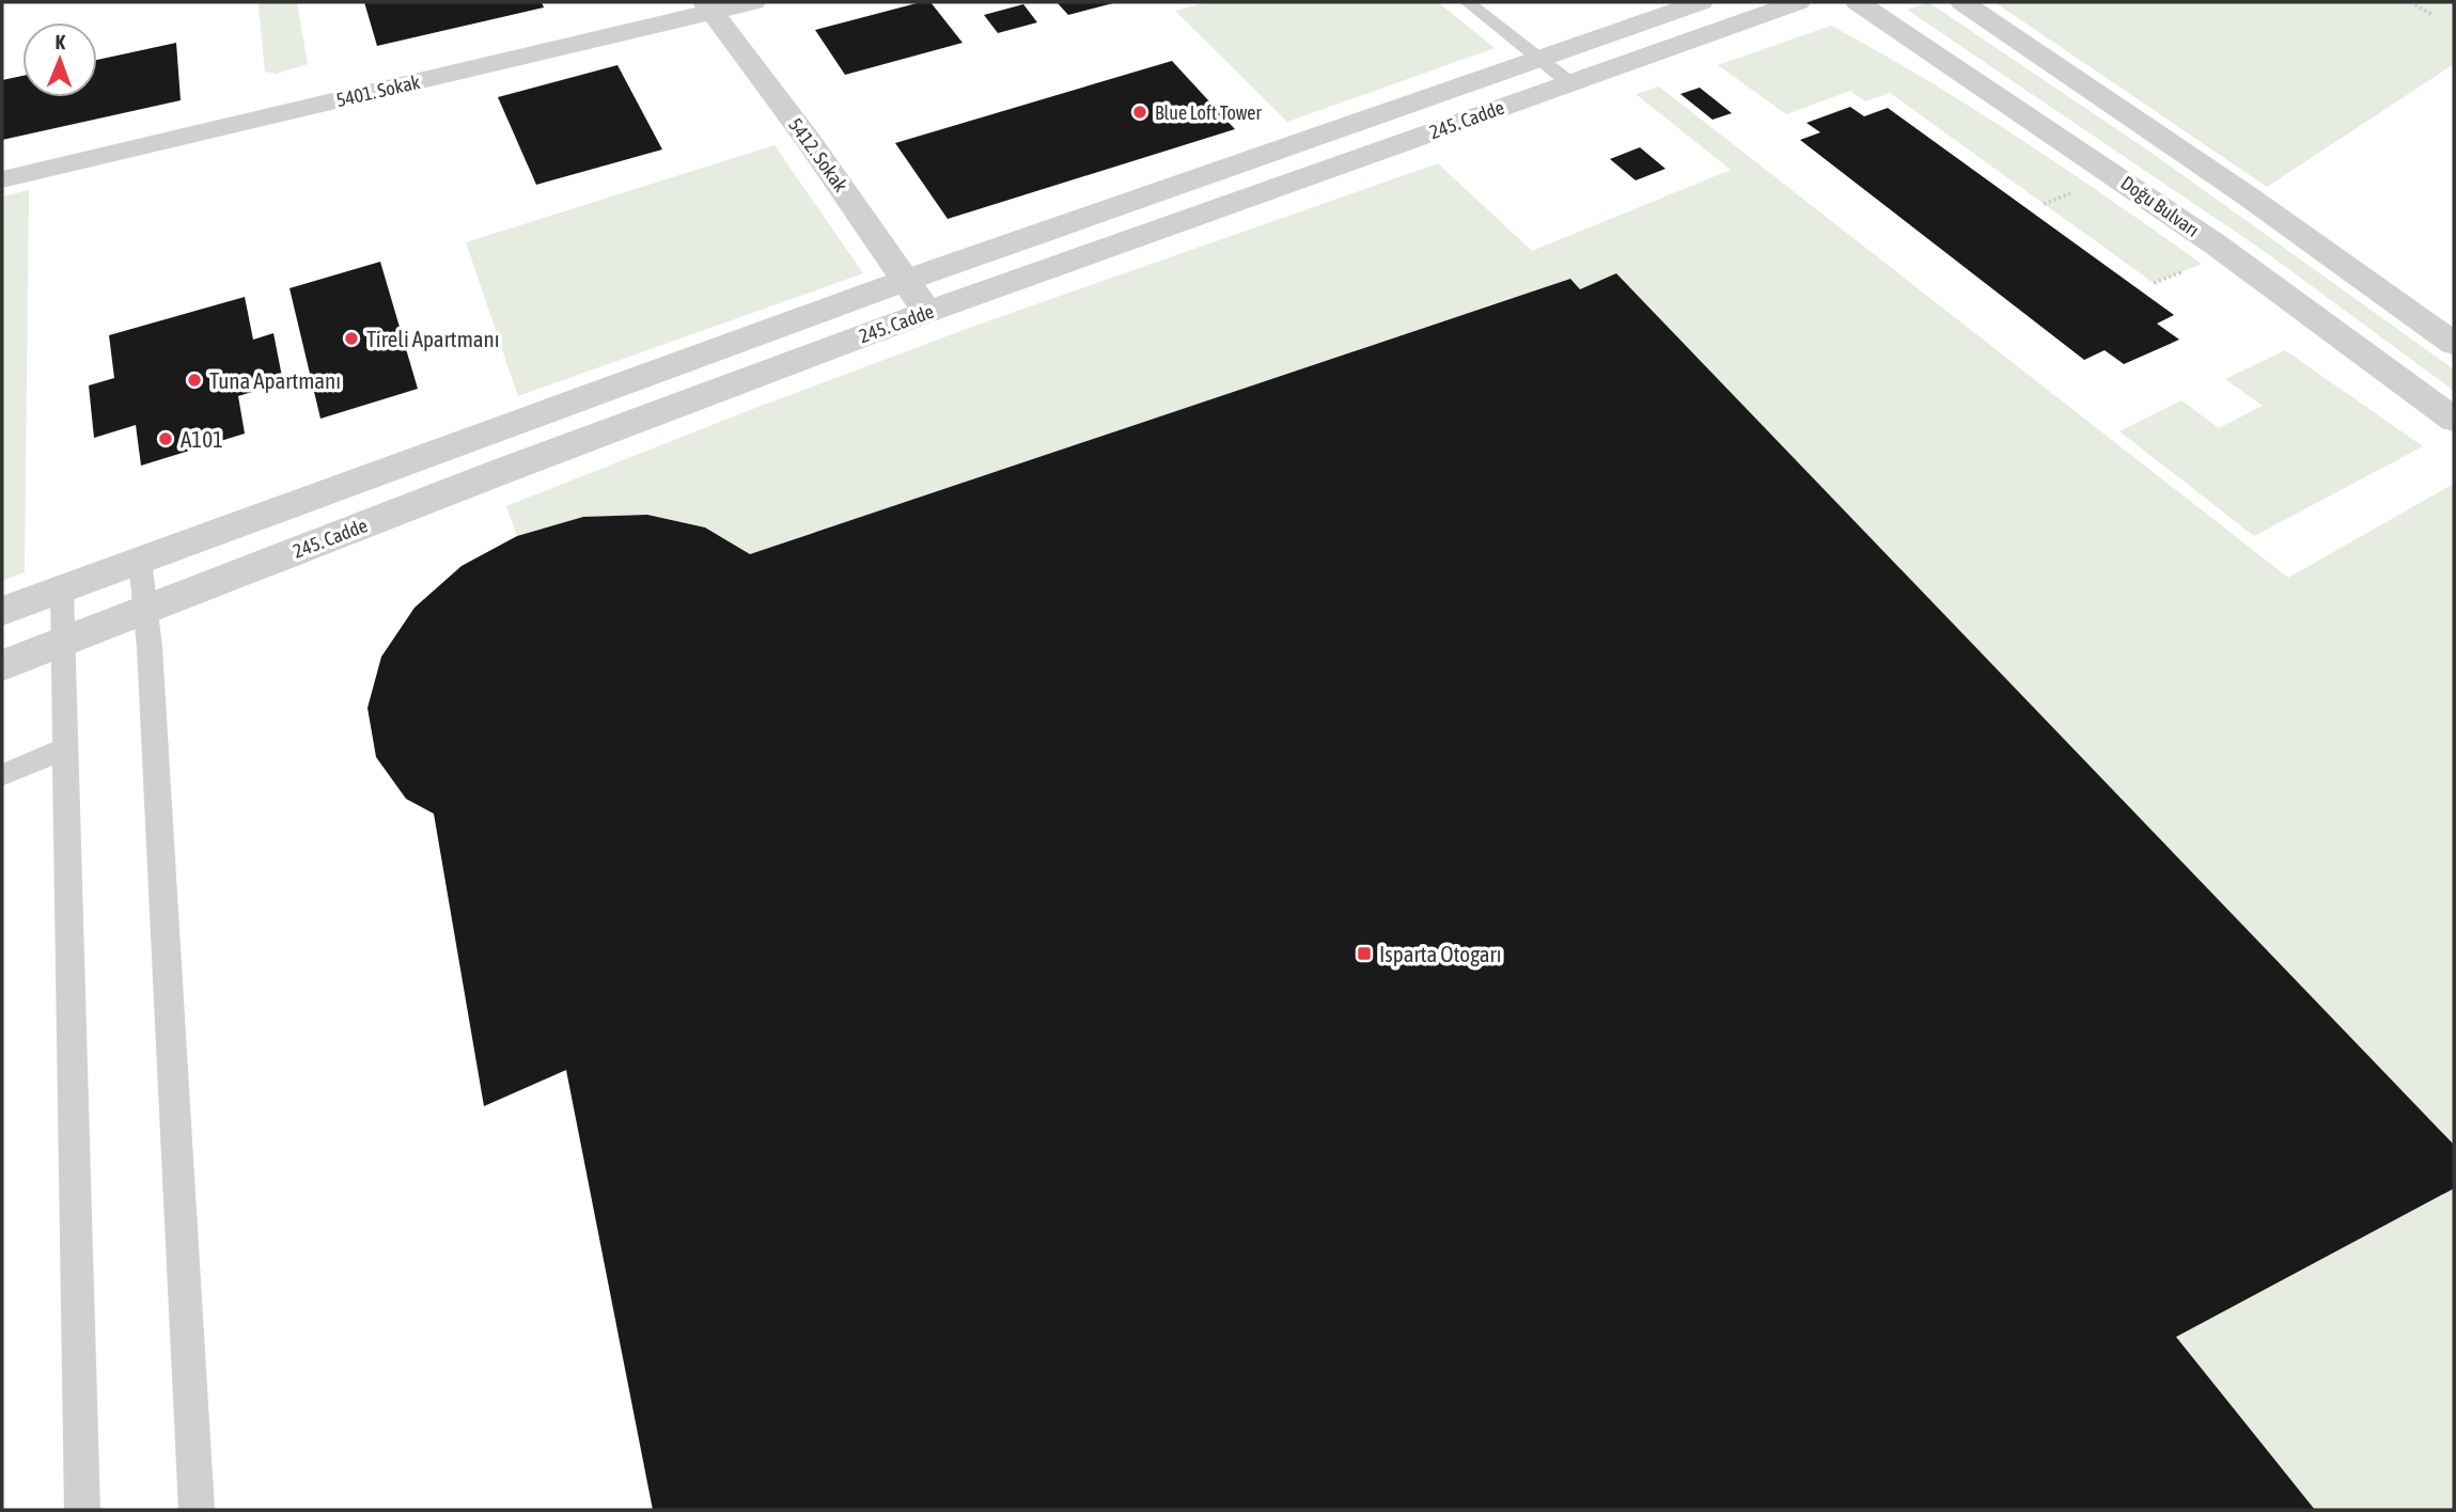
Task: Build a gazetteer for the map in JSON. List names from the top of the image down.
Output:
{
  "streets": {
    "street": [
      "5401. Sokak",
      "245. Cadde",
      "5412. Sokak",
      "Doğu Bulvarı"
    ]
  },
  "crossings": [
    ["5401. Sokak", "5412. Sokak"],
    ["245. Cadde", "5412. Sokak"]
  ],
  "places": {
    "other": [
      "Blue Loft Tower",
      "Tireli Apartmanı",
      "Tuna Apartmanı",
      "A101"
    ],
    "transit": ["Isparta Otogarı"]
  },
  "north": "top"
}
